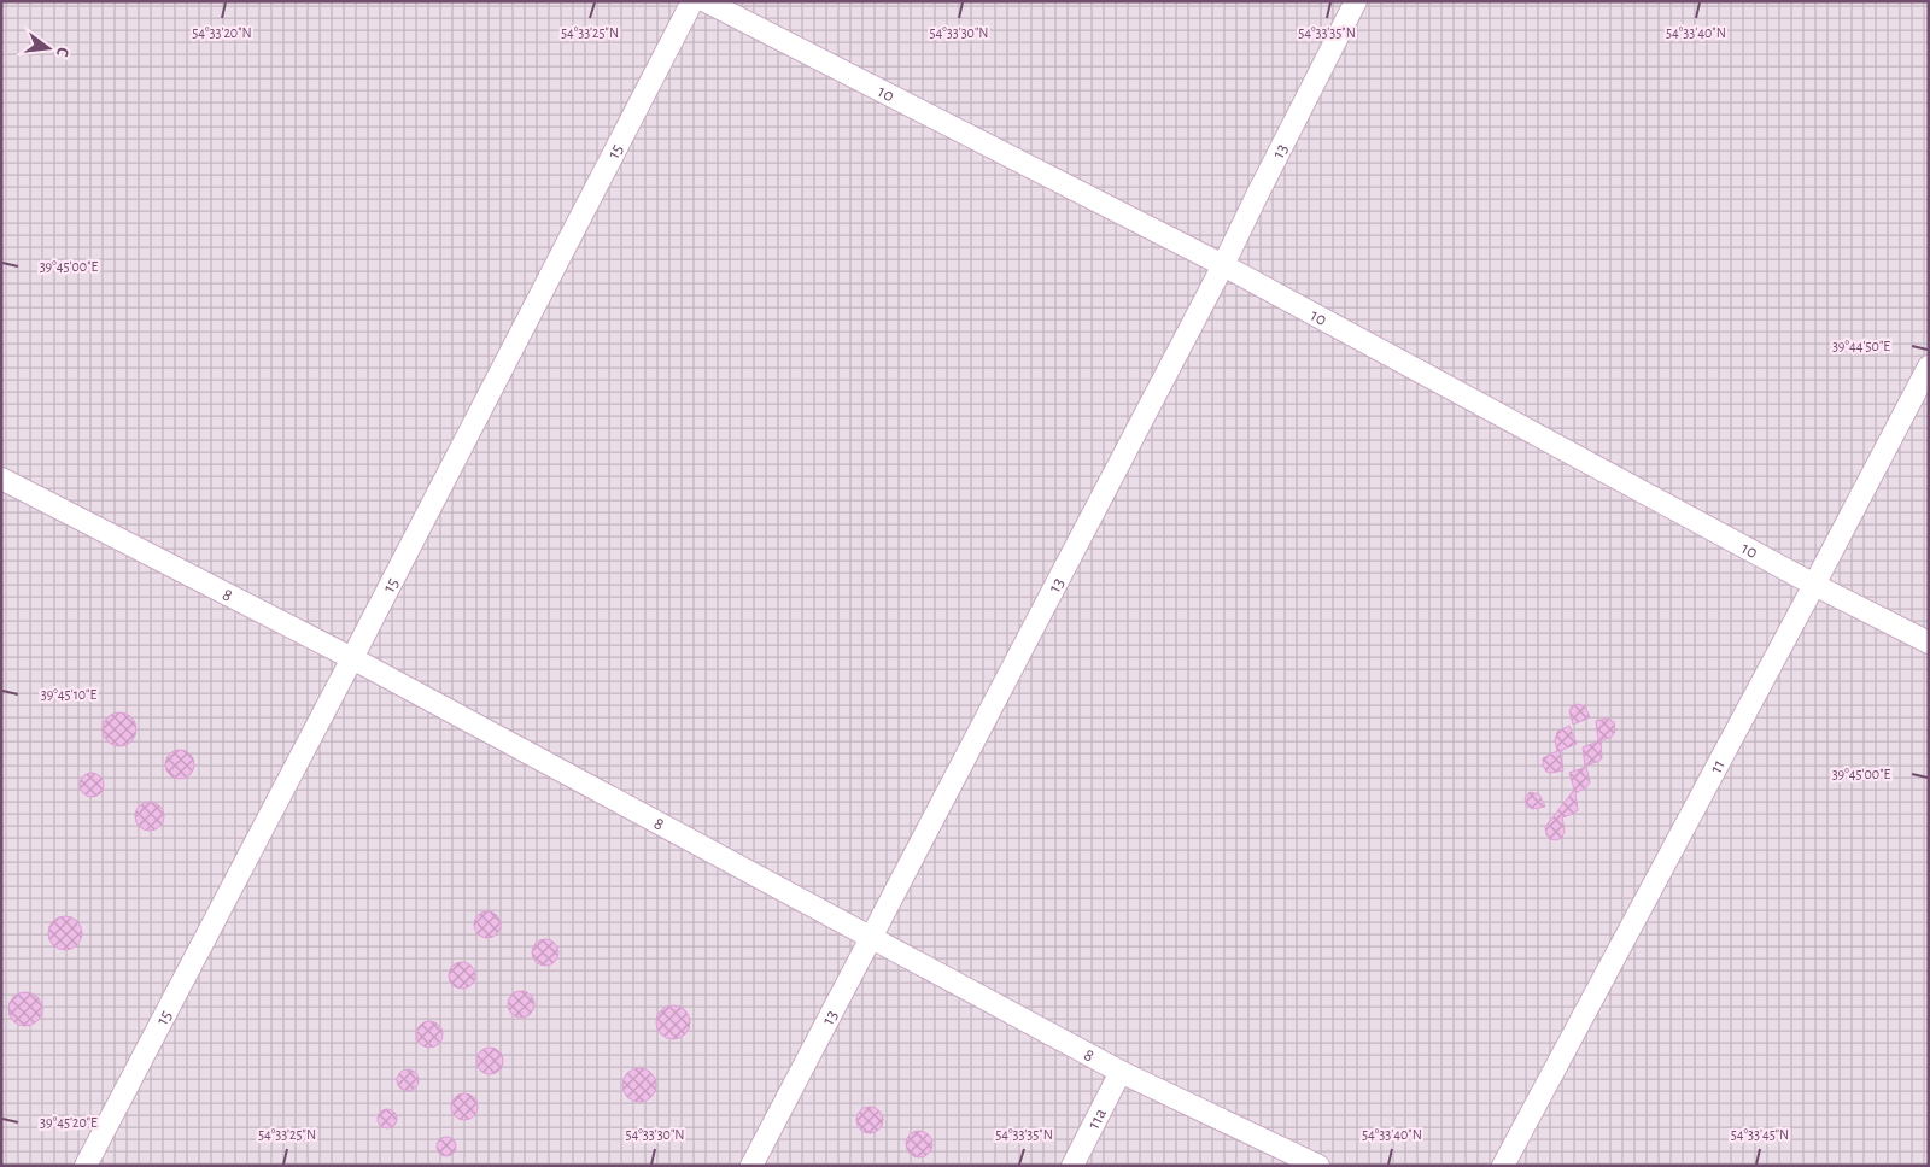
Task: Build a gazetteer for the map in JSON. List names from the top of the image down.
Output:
{
  "streets": {
    "lane": [
      "10",
      "15",
      "13",
      "8",
      "11",
      "11a"
    ]
  },
  "crossings": [
    ["10", "13"],
    ["10", "11"],
    ["15", "8"],
    ["13", "8"],
    ["8", "11a"]
  ],
  "north": "right",
  "coordinates": [
    "54°33'20\"N",
    "54°33'25\"N",
    "54°33'30\"N",
    "54°33'35\"N",
    "54°33'40\"N",
    "39°45'00\"E",
    "39°44'50\"E",
    "39°45'10\"E",
    "39°45'20\"E",
    "54°33'45\"N"
  ]
}
